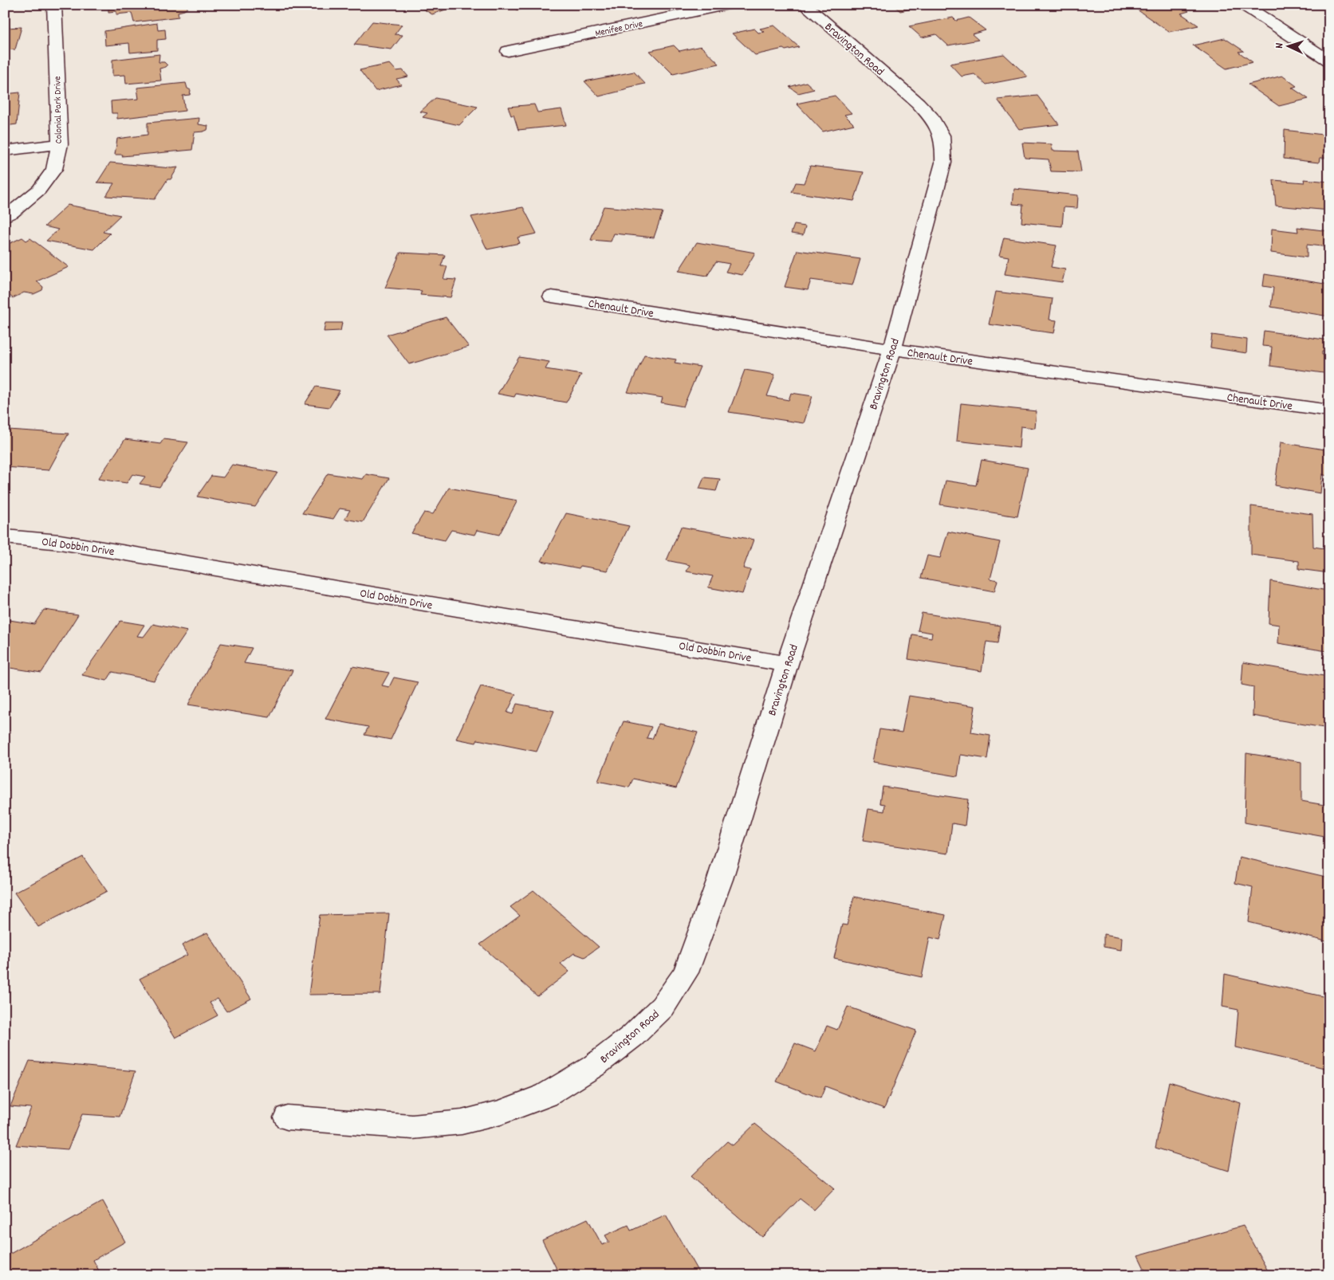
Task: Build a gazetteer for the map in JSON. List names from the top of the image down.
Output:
{
  "streets": {
    "street": [
      "Menifee Drive",
      "Bravington Road",
      "Colonial Park Drive",
      "Chenault Drive",
      "Old Dobbin Drive"
    ]
  },
  "crossings": [
    ["Bravington Road", "Chenault Drive"],
    ["Bravington Road", "Old Dobbin Drive"]
  ],
  "north": "left"
}
